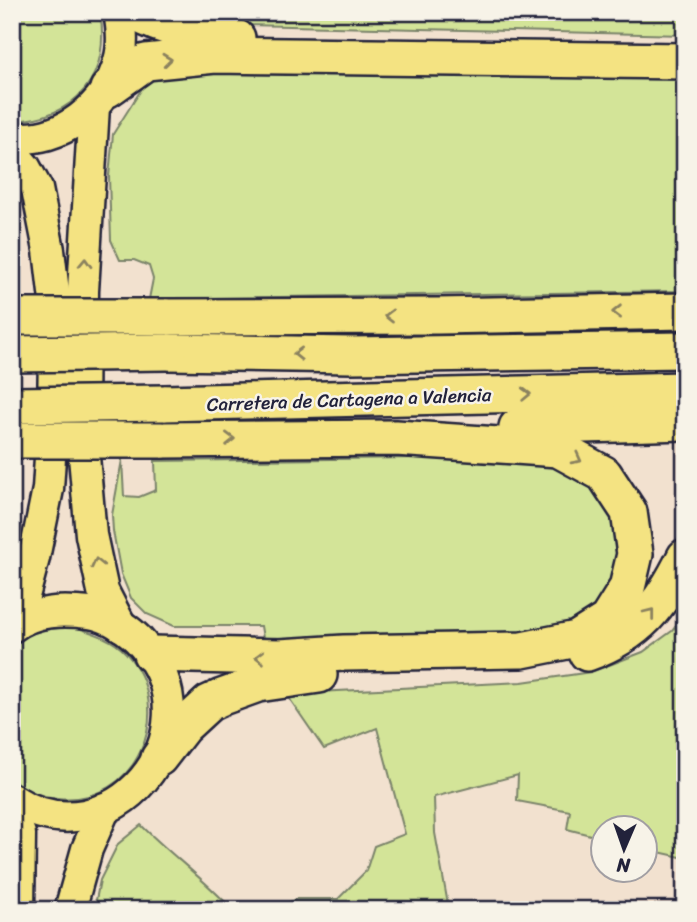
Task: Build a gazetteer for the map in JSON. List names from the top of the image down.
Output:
{
  "streets": {
    "highway": ["Carretera de Cartagena a Valencia"]
  },
  "north": "bottom"
}
